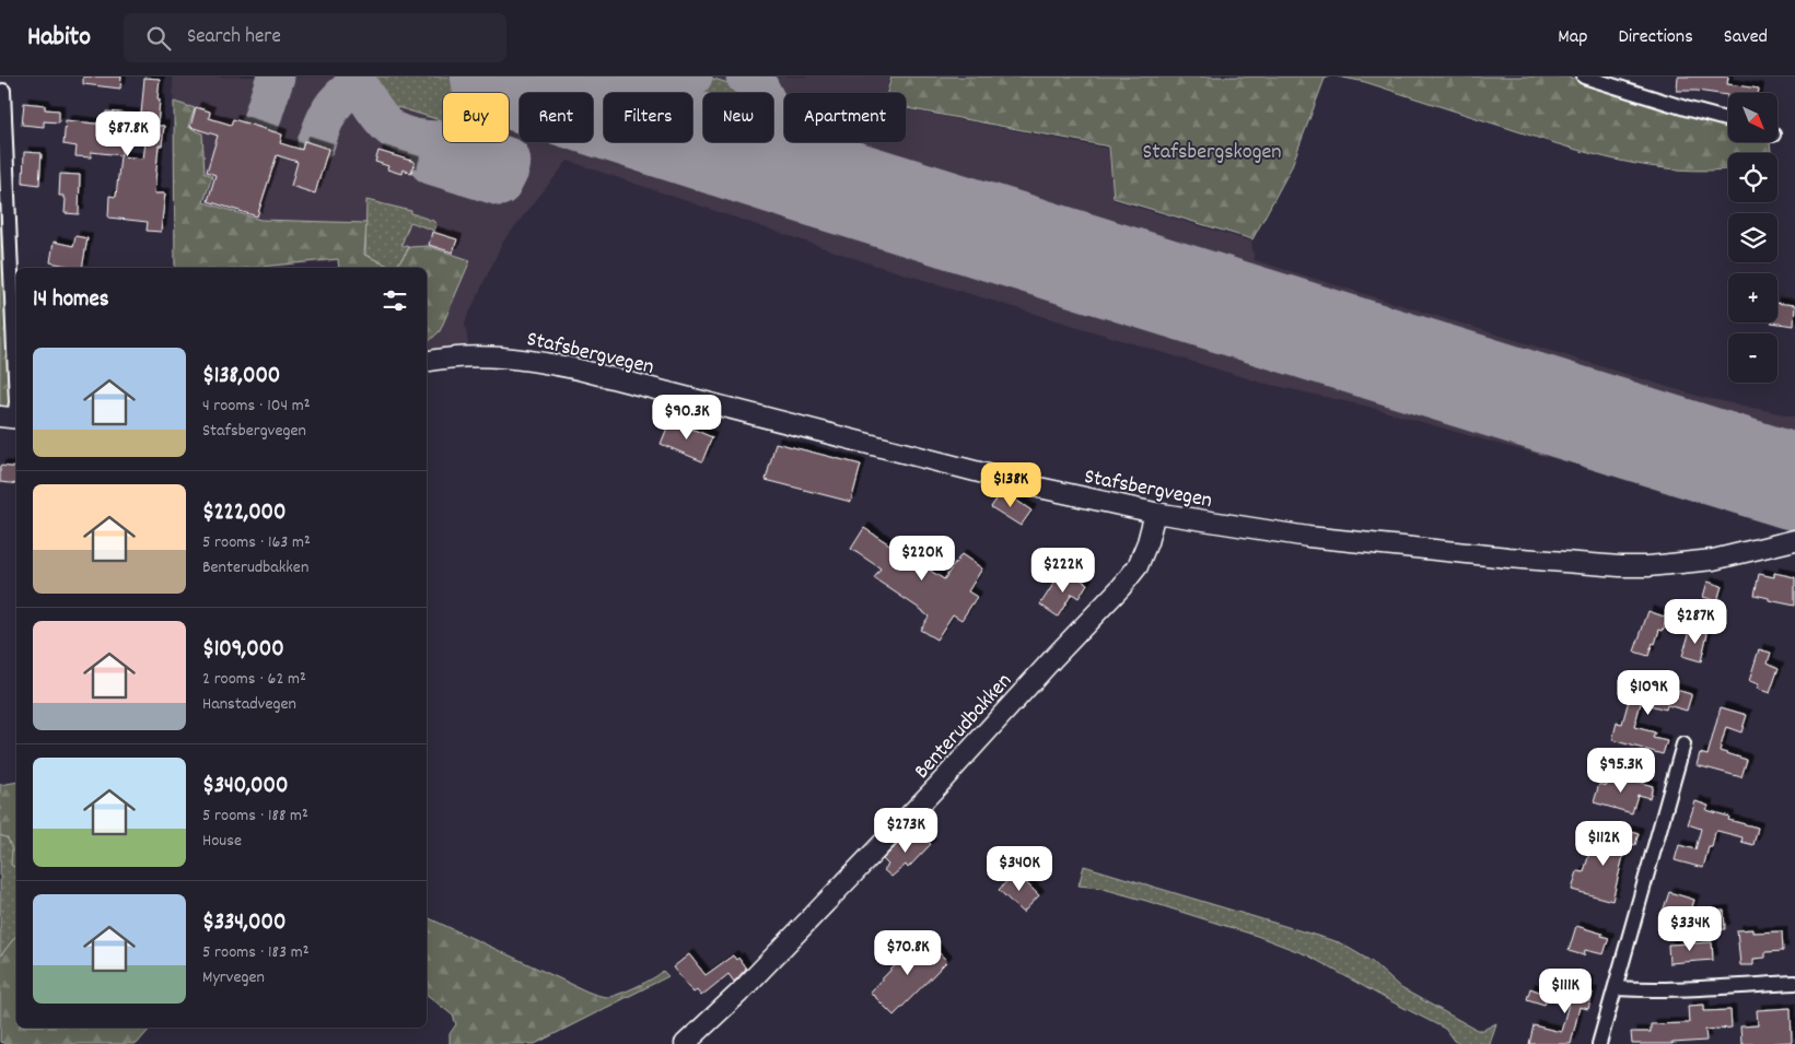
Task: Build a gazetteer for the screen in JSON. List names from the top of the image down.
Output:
{
  "streets": {
    "main road": ["Stafsbergvegen", "Benterudbakken"]
  },
  "crossings": [
    ["Stafsbergvegen", "Benterudbakken"]
  ],
  "parks": ["Stafsbergskogen"],
  "north": "bottom right",
  "page": {
    "header": "Habito",
    "search": "Search here",
    "nav": ["Map", "Directions", "Saved"],
    "map_buttons": ["+", "−"],
    "chip": [
      "Buy",
      "Rent",
      "Filters",
      "New",
      "Apartment"
    ],
    "price": [
      "$87.8K",
      "$90.3K",
      "$138K",
      "$220K",
      "$222K",
      "$287K",
      "$109K",
      "$95.3K",
      "$273K",
      "$112K",
      "$340K",
      "$334K",
      "$70.8K",
      "$111K"
    ],
    "heading": "14 homes",
    "list": [
      {
        "name": "$138,000",
        "note": "4 rooms · 104 m² · Stafsbergvegen"
      },
      {
        "name": "$222,000",
        "note": "5 rooms · 163 m² · Benterudbakken"
      },
      {
        "name": "$109,000",
        "note": "2 rooms · 62 m² · Hanstadvegen"
      },
      {
        "name": "$340,000",
        "note": "5 rooms · 188 m² · House"
      },
      {
        "name": "$334,000",
        "note": "5 rooms · 183 m² · Myrvegen"
      }
    ]
  }
}
